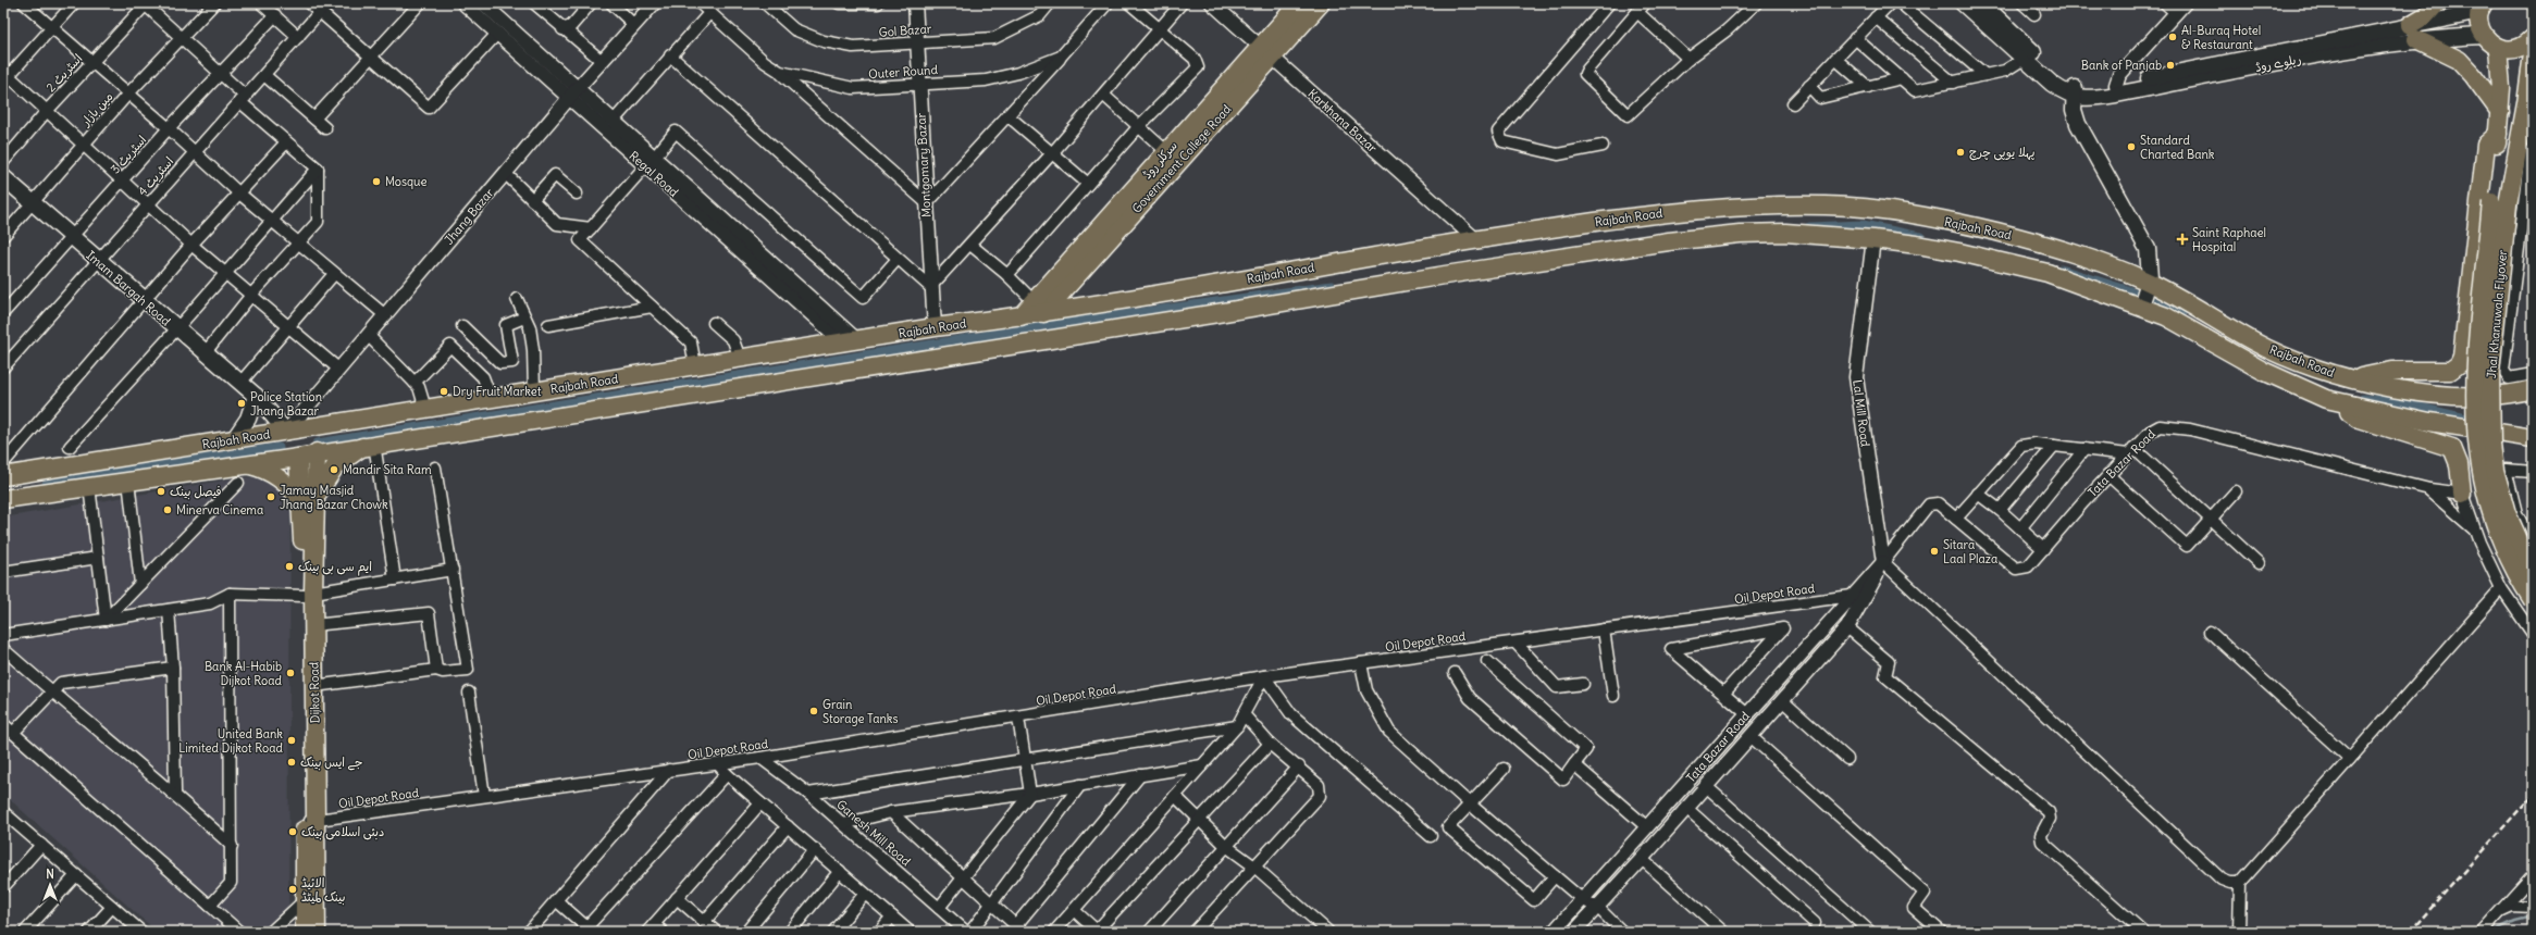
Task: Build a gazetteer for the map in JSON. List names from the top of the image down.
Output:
{
  "streets": {
    "main road": [
      "ریلوے روڈ",
      "Government College Road",
      "سرکلر روڈ",
      "Rajbah Road",
      "Imam Bargah Road",
      "Jhal Khanuwala Flyover",
      "Dijkot Road"
    ],
    "street": [
      "Gol Bazar",
      "Outer Round",
      "اسٹریٹ 2",
      "مین بازار",
      "Karkhana Bazar",
      "اسٹریٹ 3",
      "Montgomary Bazar",
      "Regal Road",
      "اسٹریٹ 4",
      "Jhang Bazar",
      "Lal Mill Road",
      "Tata Bazar Road",
      "Oil Depot Road",
      "Ganesh Mill Road"
    ]
  },
  "crossings": [
    ["Gol Bazar", "Montgomary Bazar"],
    ["Outer Round", "Montgomary Bazar"],
    ["مین بازار", "Imam Bargah Road"],
    ["Karkhana Bazar", "Government College Road"],
    ["Karkhana Bazar", "سرکلر روڈ"],
    ["Karkhana Bazar", "Rajbah Road"],
    ["اسٹریٹ 3", "Imam Bargah Road"],
    ["Government College Road", "سرکلر روڈ"],
    ["Government College Road", "Rajbah Road"],
    ["سرکلر روڈ", "Rajbah Road"],
    ["Montgomary Bazar", "Rajbah Road"],
    ["Regal Road", "Jhang Bazar"],
    ["Regal Road", "Rajbah Road"],
    ["اسٹریٹ 4", "Imam Bargah Road"],
    ["Jhang Bazar", "Rajbah Road"],
    ["Jhang Bazar", "Imam Bargah Road"],
    ["Rajbah Road", "Imam Bargah Road"],
    ["Rajbah Road", "Lal Mill Road"],
    ["Rajbah Road", "Dijkot Road"],
    ["Lal Mill Road", "Tata Bazar Road"],
    ["Tata Bazar Road", "Oil Depot Road"],
    ["Oil Depot Road", "Dijkot Road"],
    ["Oil Depot Road", "Ganesh Mill Road"]
  ],
  "places": {
    "other": [
      "Al-Buraq Hotel & Restaurant",
      "Bank of Panjab",
      "Standard Charted Bank",
      "پہلا یوپی چرچ",
      "Mosque",
      "Dry Fruit Market",
      "Police Station Jhang Bazar",
      "Mandir Sita Ram",
      "فیصل بینک",
      "Jamay Masjid Jhang Bazar Chowk",
      "Minerva Cinema",
      "Sitara Laal Plaza",
      "ایم سی بی بینک",
      "Bank Al-Habib Dijkot Road",
      "Grain Storage Tanks",
      "United Bank Limited Dijkot Road",
      "جے ایس بینک",
      "دبئی اسلامی بینک",
      "الائیڈ بینک لمیٹڈ"
    ],
    "health": ["Saint Raphael Hospital"]
  },
  "north": "top"
}
